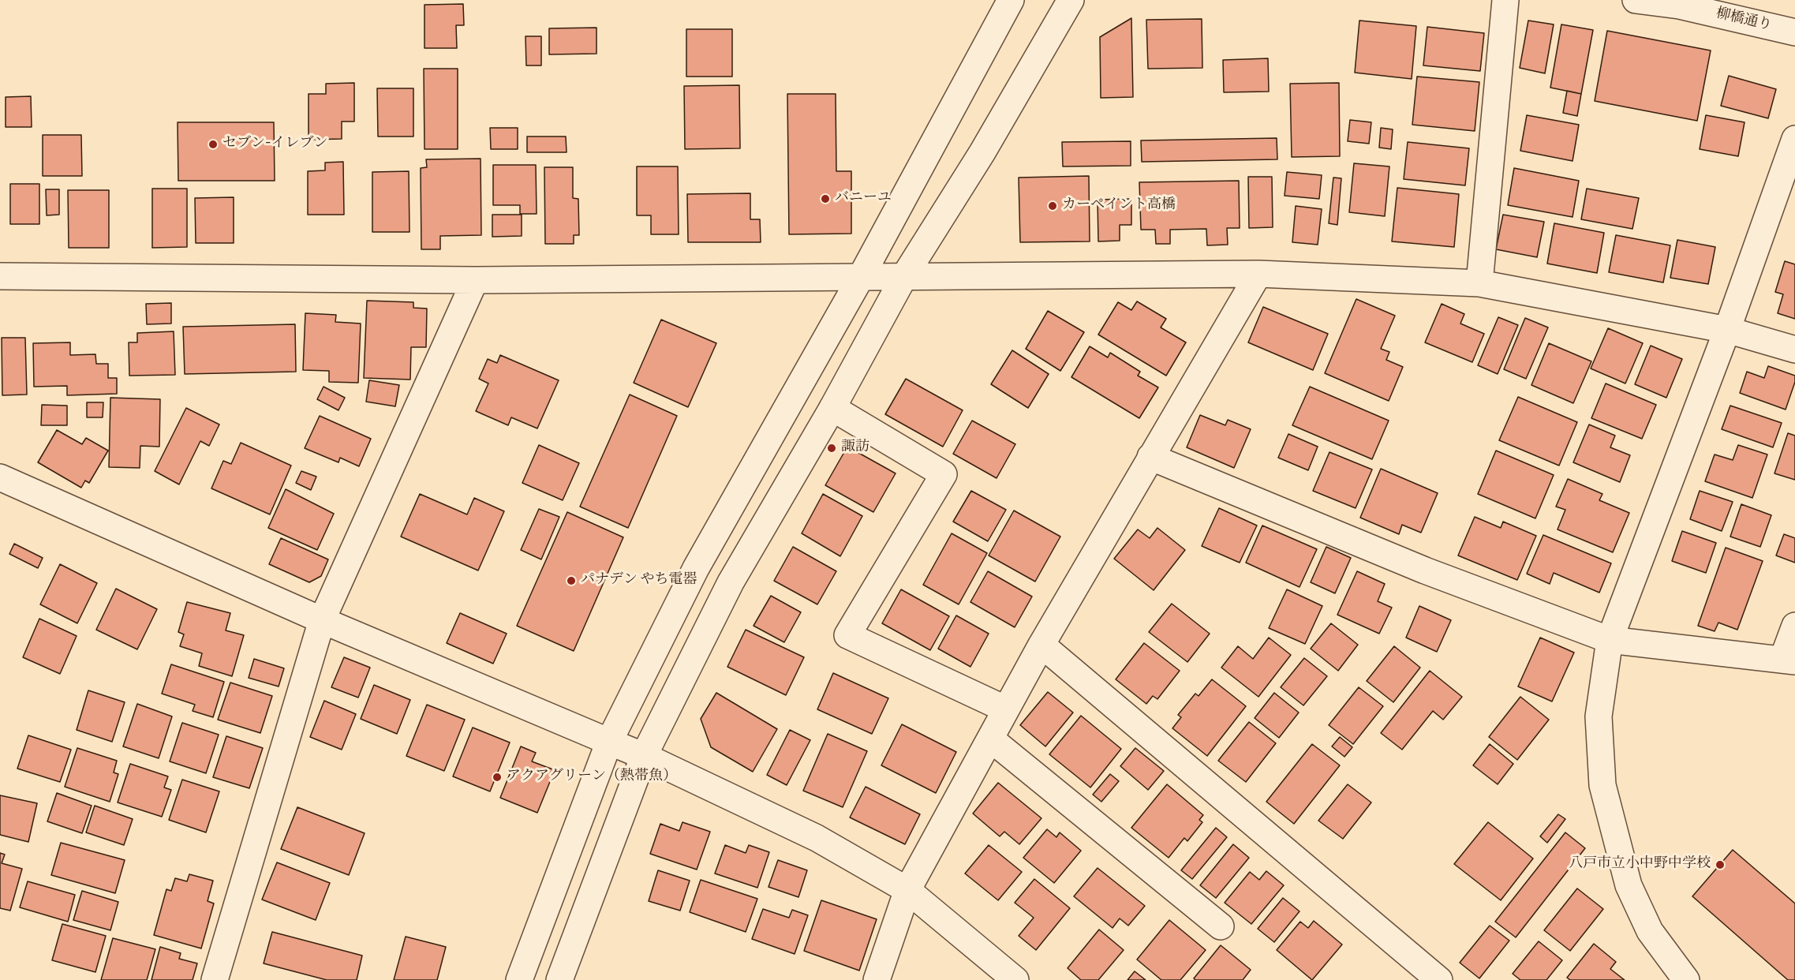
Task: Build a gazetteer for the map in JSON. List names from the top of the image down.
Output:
{
  "streets": {
    "street": ["柳橋通り"]
  },
  "places": [
    "セブン-イレブン",
    "バニーユ",
    "カーペイント高橋",
    "諏訪",
    "パナデン やち電器",
    "アクアグリーン（熱帯魚）",
    "八戸市立小中野中学校"
  ]
}
